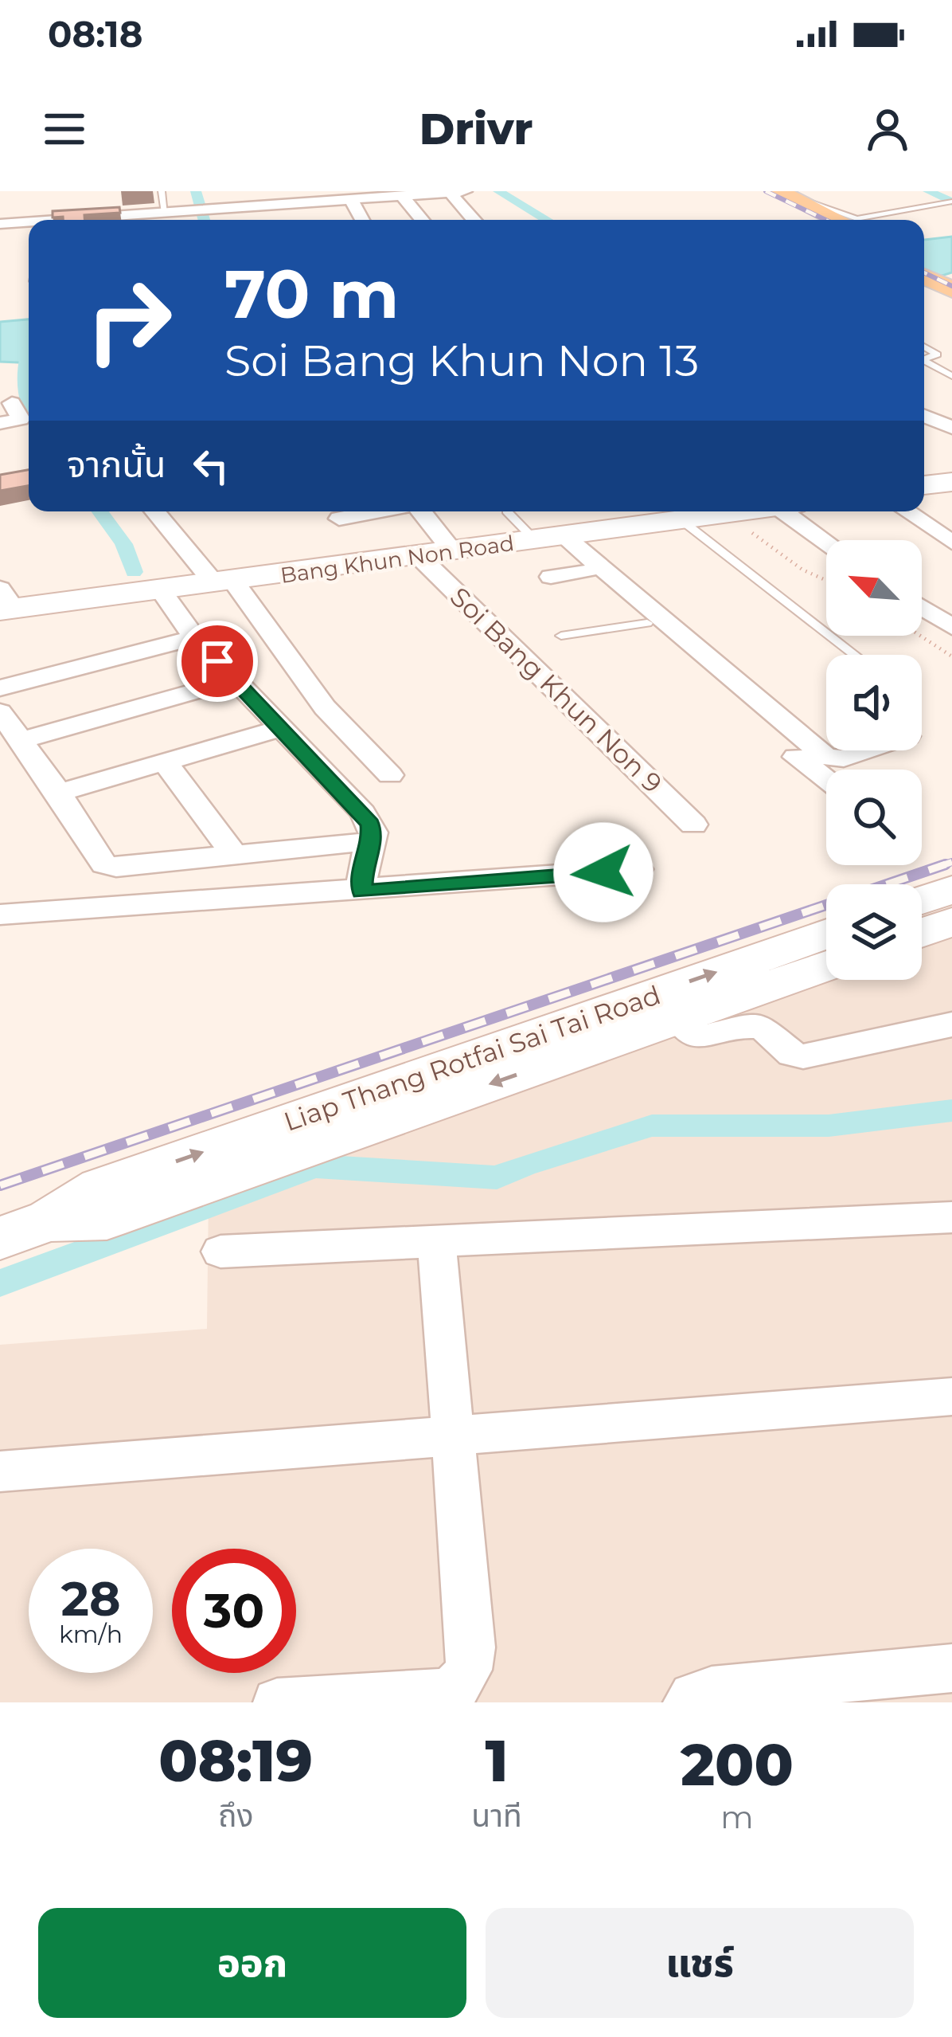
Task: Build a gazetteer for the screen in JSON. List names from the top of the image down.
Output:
{
  "streets": {
    "main road": ["Bang Khun Non Road", "Liap Thang Rotfai Sai Tai Road"],
    "street": ["Soi Bang Khun Non 9"]
  },
  "crossings": [
    ["Bang Khun Non Road", "Soi Bang Khun Non 9"]
  ],
  "north": "top left",
  "page": {
    "status": "08:18",
    "header": "Drivr",
    "turn": ["70 m", "Soi Bang Khun Non 13"],
    "then": "จากนั้น",
    "speed": "28 km/h",
    "limit": "30",
    "eta": [
      "08:19",
      "ถึง",
      "1",
      "นาที",
      "200",
      "m"
    ],
    "buttons": ["ออก", "แชร์"]
  }
}
